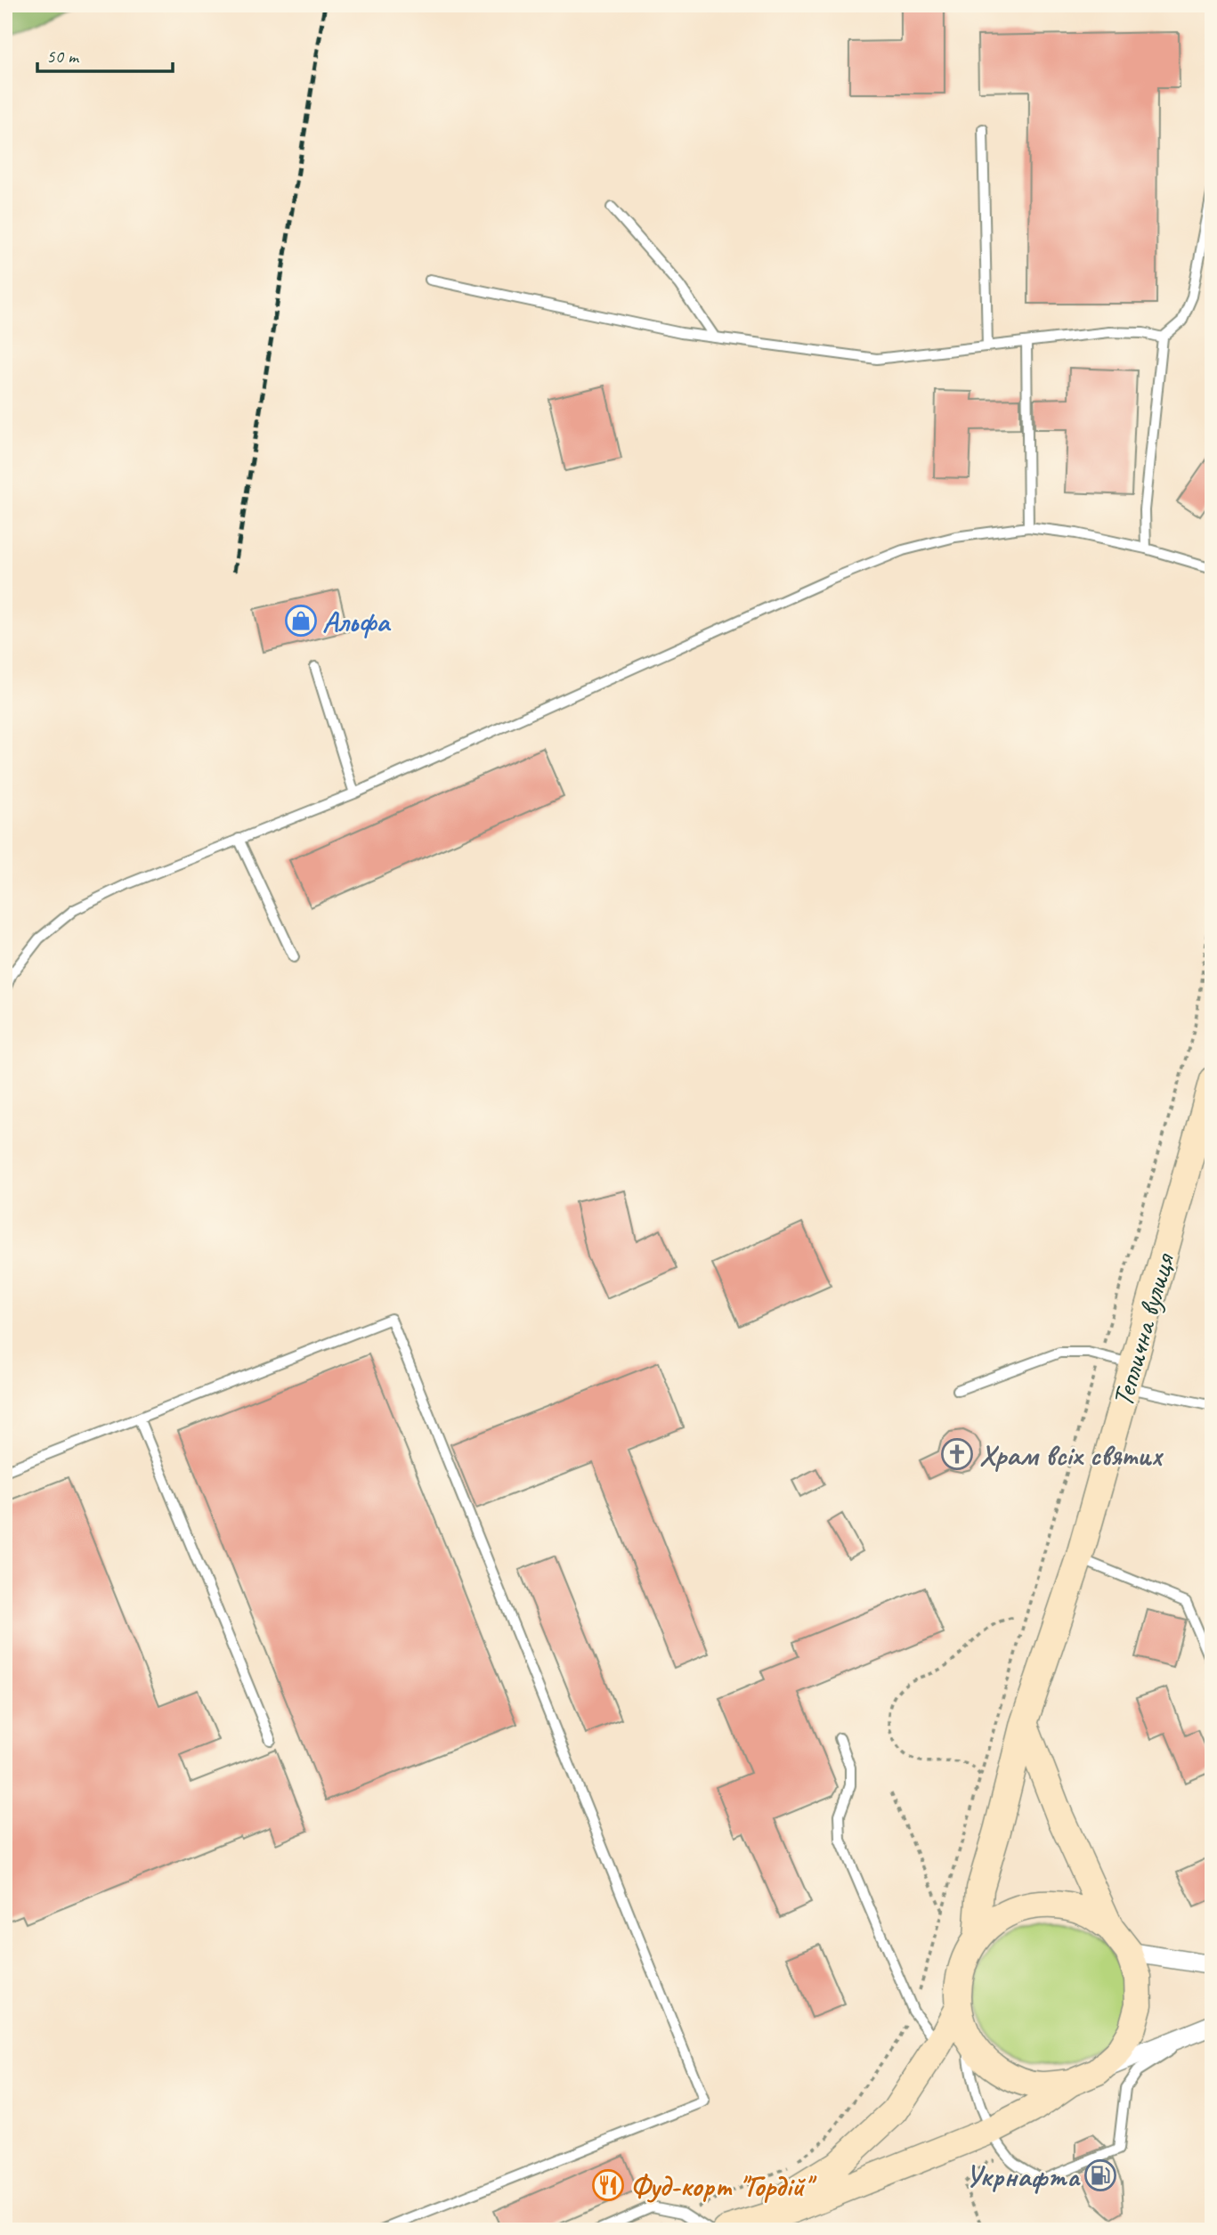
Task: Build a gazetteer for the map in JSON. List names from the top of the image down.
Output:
{
  "streets": {
    "main road": ["Теплична вулиця"]
  },
  "places": {
    "shop": ["Альфа"],
    "church": ["Храм всіх святих"],
    "fuel station": ["Укрнафта"],
    "restaurant": ["Фуд-корт \"Гордій\""]
  },
  "scale_bar": "50 m"
}
